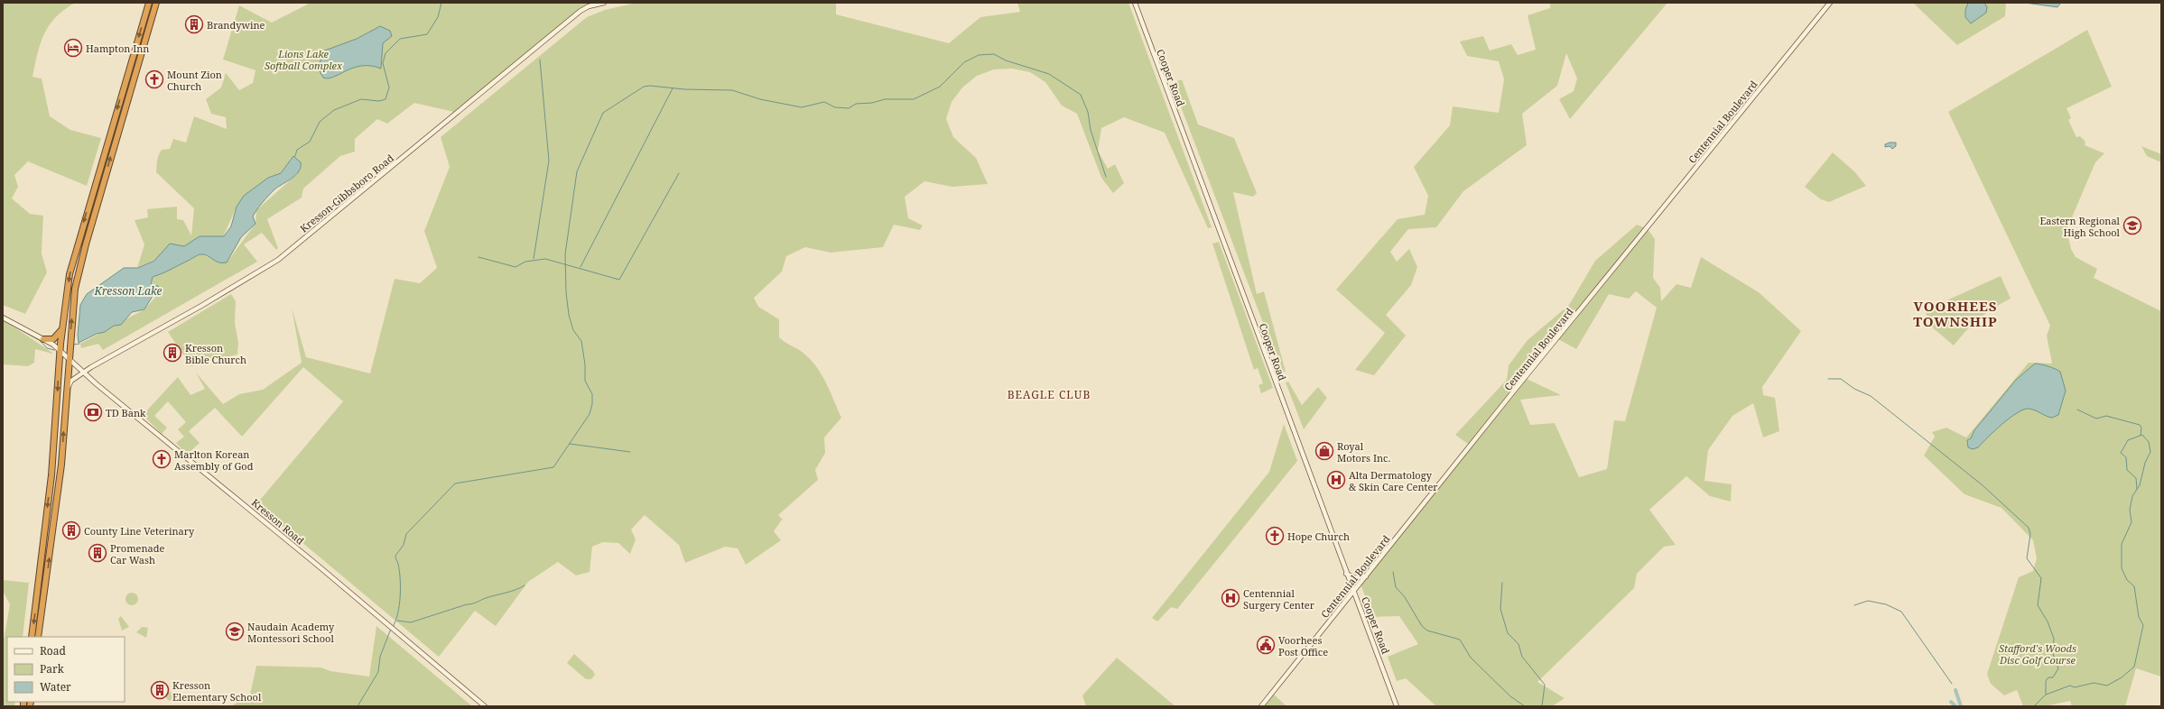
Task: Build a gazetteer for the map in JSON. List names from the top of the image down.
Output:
{
  "streets": {
    "main road": [
      "Cooper Road",
      "Centennial Boulevard",
      "Kresson-Gibbsboro Road",
      "Kresson Road"
    ]
  },
  "crossings": [
    ["Cooper Road", "Centennial Boulevard"],
    ["Kresson-Gibbsboro Road", "Kresson Road"]
  ],
  "districts": ["VOORHEES TOWNSHIP", "BEAGLE CLUB"],
  "water": ["Kresson Lake"],
  "parks": ["Lions Lake Softball Complex", "Stafford's Woods Disc Golf Course"],
  "places": {
    "building": [
      "Brandywine",
      "Kresson Bible Church",
      "County Line Veterinary",
      "Promenade Car Wash",
      "Kresson Elementary School"
    ],
    "hotel": ["Hampton Inn"],
    "church": ["Mount Zion Church", "Marlton Korean Assembly of God", "Hope Church"],
    "school or university": ["Eastern Regional High School", "Naudain Academy Montessori School"],
    "bank": ["TD Bank"],
    "shop": ["Royal Motors Inc."],
    "hospital": ["Alta Dermatology & Skin Care Center", "Centennial Surgery Center"],
    "public building": ["Voorhees Post Office"]
  },
  "legend": ["Road", "Park", "Water"]
}
